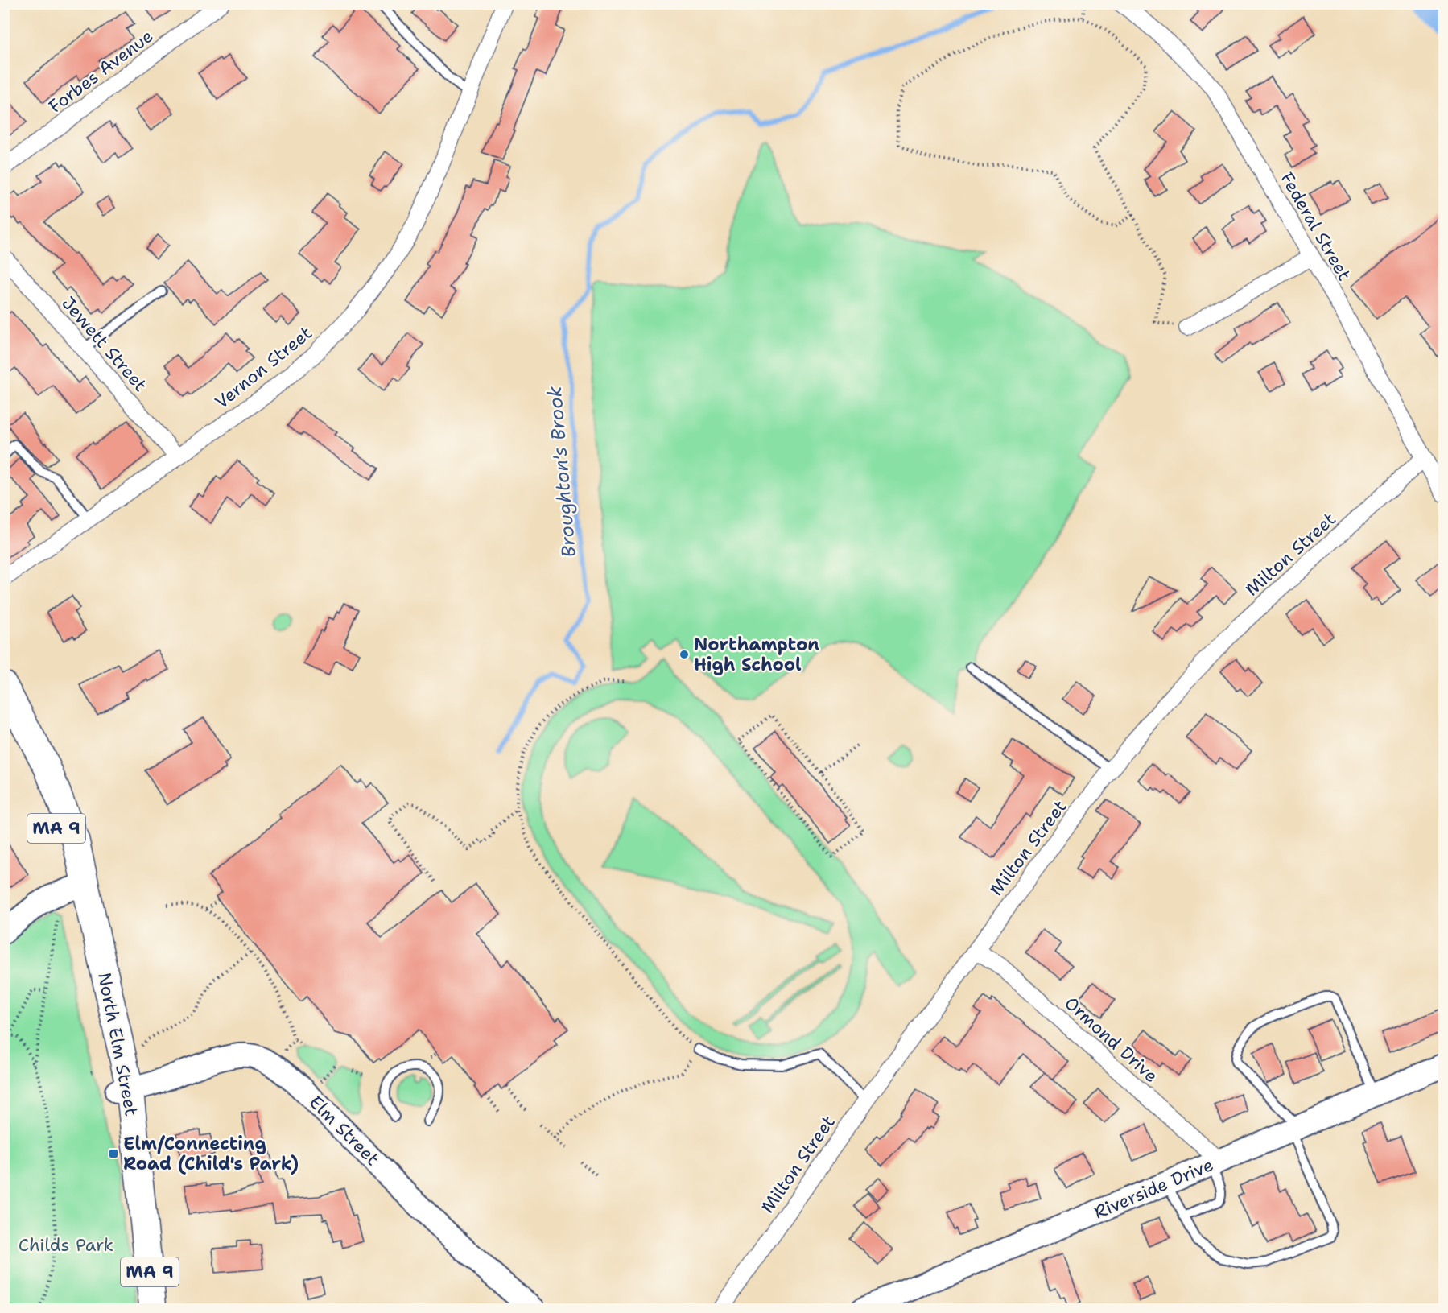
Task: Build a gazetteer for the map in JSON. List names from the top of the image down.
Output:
{
  "streets": {
    "highway": ["MA 9", "North Elm Street"],
    "street": [
      "Forbes Avenue",
      "Federal Street",
      "Jewett Street",
      "Vernon Street",
      "Milton Street",
      "Ormond Drive",
      "Elm Street",
      "Riverside Drive"
    ]
  },
  "crossings": [
    ["Federal Street", "Milton Street"],
    ["Jewett Street", "Vernon Street"],
    ["Milton Street", "Ormond Drive"],
    ["MA 9", "North Elm Street"],
    ["Ormond Drive", "Riverside Drive"],
    ["North Elm Street", "Elm Street"]
  ],
  "water": ["Broughton's Brook"],
  "parks": ["Childs Park"],
  "places": {
    "other": ["Northampton High School"],
    "transit": ["Elm/Connecting Road (Child's Park)"]
  }
}
